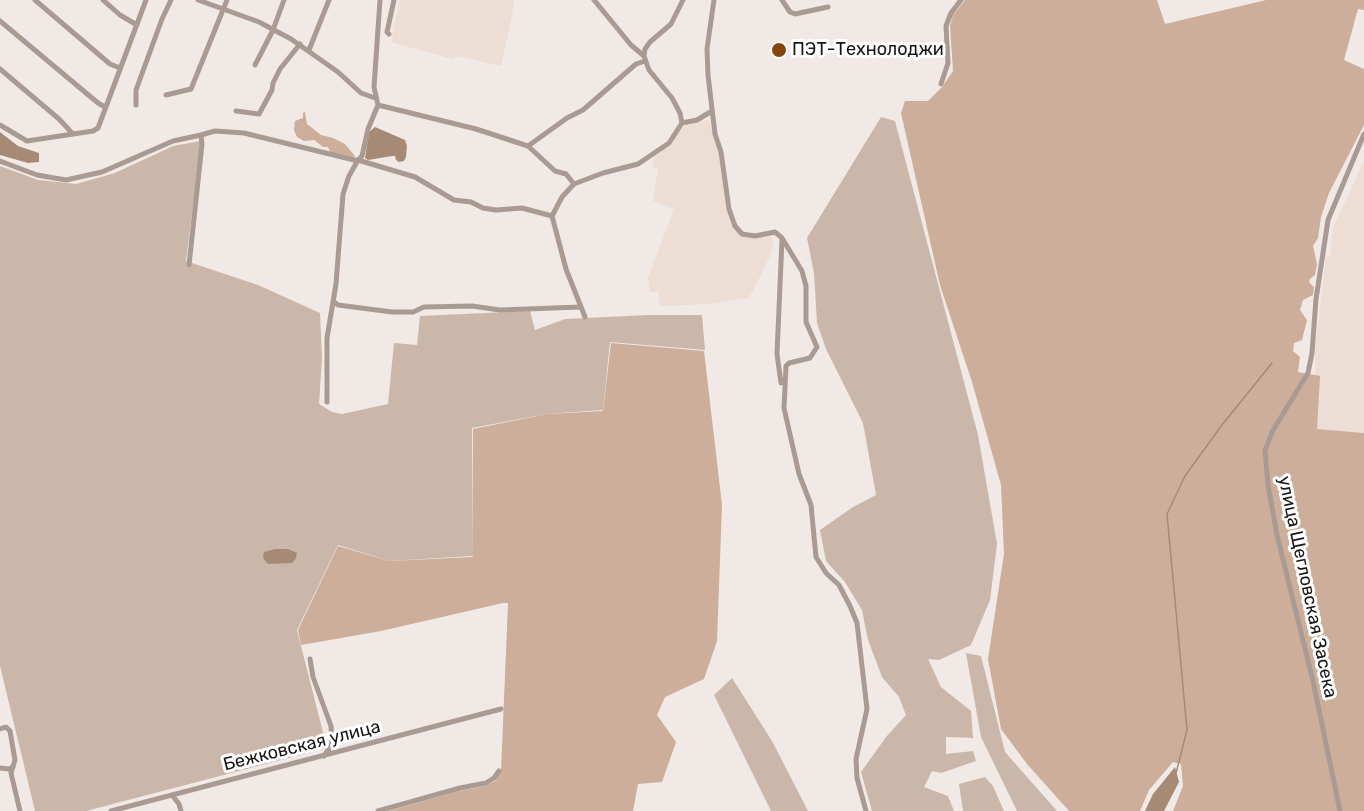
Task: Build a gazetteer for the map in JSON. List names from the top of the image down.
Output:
{
  "streets": {
    "street": ["улица Щегловская Засека", "Бежковская улица"]
  },
  "places": ["ПЭТ-Технолоджи"]
}
